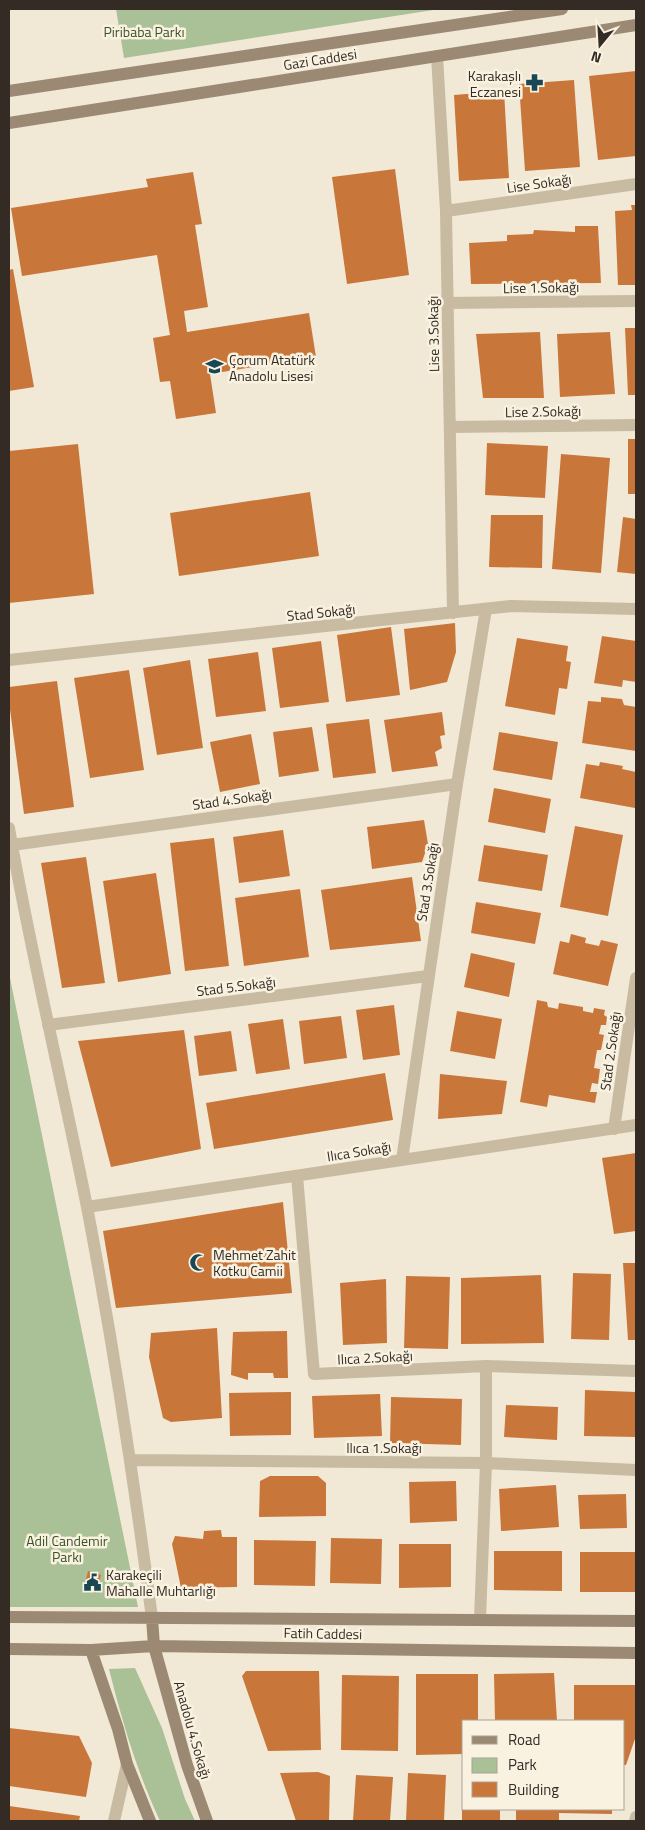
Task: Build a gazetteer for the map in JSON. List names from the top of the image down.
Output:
{
  "streets": {
    "main road": ["Gazi Caddesi", "Fatih Caddesi", "Anadolu 4.Sokağı"],
    "street": [
      "Lise Sokağı",
      "Lise 1.Sokağı",
      "Lise 3.Sokağı",
      "Lise 2.Sokağı",
      "Stad Sokağı",
      "Stad 4.Sokağı",
      "Stad 3.Sokağı",
      "Stad 5.Sokağı",
      "Stad 2.Sokağı",
      "Ilıca Sokağı",
      "Ilıca 2.Sokağı",
      "Ilıca 1.Sokağı"
    ]
  },
  "crossings": [
    ["Gazi Caddesi", "Lise 3.Sokağı"],
    ["Lise Sokağı", "Lise 3.Sokağı"],
    ["Lise 1.Sokağı", "Lise 3.Sokağı"],
    ["Lise 3.Sokağı", "Lise 2.Sokağı"],
    ["Lise 3.Sokağı", "Stad Sokağı"],
    ["Stad Sokağı", "Stad 3.Sokağı"],
    ["Stad 4.Sokağı", "Stad 3.Sokağı"],
    ["Stad 3.Sokağı", "Stad 5.Sokağı"],
    ["Stad 3.Sokağı", "Ilıca Sokağı"],
    ["Stad 2.Sokağı", "Ilıca Sokağı"],
    ["Ilıca Sokağı", "Ilıca 2.Sokağı"],
    ["Fatih Caddesi", "Anadolu 4.Sokağı"]
  ],
  "parks": ["Piribaba Parkı", "Adil Candemir Parkı"],
  "places": {
    "pharmacy": ["Karakaşlı Eczanesi"],
    "school or university": ["Çorum Atatürk Anadolu Lisesi"],
    "mosque": ["Mehmet Zahit Kotku Camii"],
    "public building": ["Karakeçili Mahalle Muhtarlığı"]
  },
  "legend": ["Road", "Park", "Building"],
  "north": "bottom"
}
